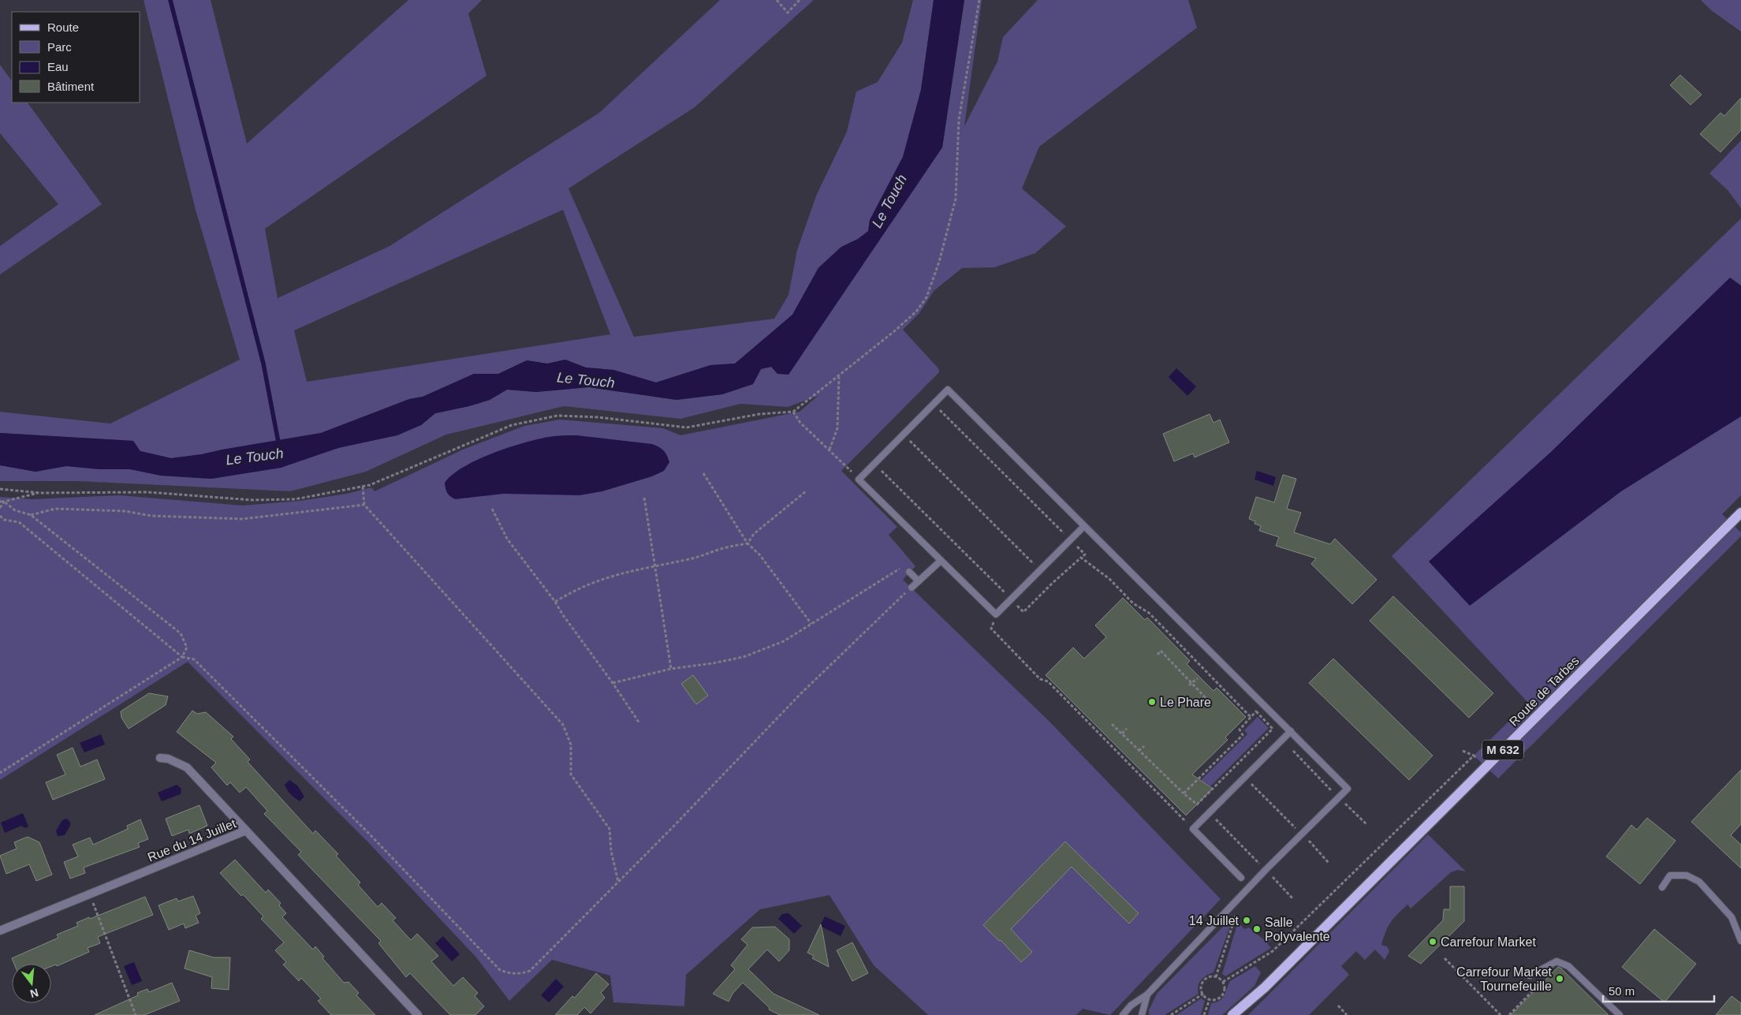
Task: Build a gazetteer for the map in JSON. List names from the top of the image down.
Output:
{
  "streets": {
    "main road": ["Route de Tarbes", "M 632"],
    "street": ["Rue du 14 Juillet"]
  },
  "water": ["Le Touch"],
  "places": [
    "Le Phare",
    "14 Juillet",
    "Salle Polyvalente",
    "Carrefour Market",
    "Carrefour Market Tournefeuille"
  ],
  "legend": [
    "Route",
    "Parc",
    "Eau",
    "Bâtiment"
  ],
  "scale_bar": "50 m",
  "north": "bottom"
}
